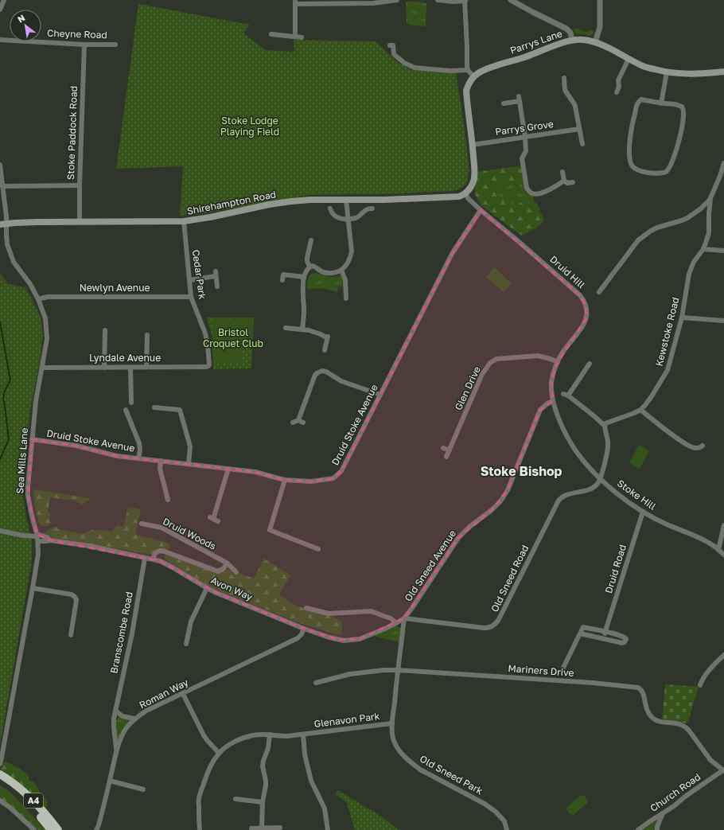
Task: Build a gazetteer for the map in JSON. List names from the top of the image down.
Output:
{
  "streets": {
    "highway": ["A4"],
    "main road": ["Parrys Lane", "Shirehampton Road"],
    "street": [
      "Cheyne Road",
      "Parrys Grove",
      "Stoke Paddock Road",
      "Druid Hill",
      "Cedar Park",
      "Newlyn Avenue",
      "Kewstoke Road",
      "Lyndale Avenue",
      "Glen Drive",
      "Druid Stoke Avenue",
      "Sea Mills Lane",
      "Stoke Hill",
      "Druid Woods",
      "Old Sneed Avenue",
      "Druid Road",
      "Old Sneed Road",
      "Avon Way",
      "Branscombe Road",
      "Mariners Drive",
      "Roman Way",
      "Glenavon Park",
      "Old Sneed Park",
      "Church Road"
    ]
  },
  "crossings": [
    ["Cheyne Road", "Stoke Paddock Road"],
    ["Stoke Paddock Road", "Shirehampton Road"],
    ["Shirehampton Road", "Druid Hill"],
    ["Shirehampton Road", "Cedar Park"],
    ["Shirehampton Road", "Sea Mills Lane"],
    ["Druid Hill", "Glen Drive"],
    ["Druid Hill", "Druid Stoke Avenue"],
    ["Druid Hill", "Stoke Hill"],
    ["Druid Hill", "Old Sneed Avenue"],
    ["Cedar Park", "Newlyn Avenue"],
    ["Cedar Park", "Lyndale Avenue"],
    ["Newlyn Avenue", "Sea Mills Lane"],
    ["Lyndale Avenue", "Sea Mills Lane"],
    ["Druid Stoke Avenue", "Sea Mills Lane"],
    ["Sea Mills Lane", "Avon Way"],
    ["Stoke Hill", "Druid Road"],
    ["Stoke Hill", "Old Sneed Road"],
    ["Old Sneed Avenue", "Old Sneed Road"],
    ["Old Sneed Avenue", "Avon Way"],
    ["Old Sneed Avenue", "Old Sneed Park"],
    ["Old Sneed Road", "Avon Way"],
    ["Old Sneed Road", "Old Sneed Park"],
    ["Avon Way", "Branscombe Road"],
    ["Avon Way", "Roman Way"],
    ["Avon Way", "Old Sneed Park"],
    ["Branscombe Road", "Roman Way"],
    ["Mariners Drive", "Old Sneed Park"],
    ["Mariners Drive", "Church Road"],
    ["Glenavon Park", "Old Sneed Park"]
  ],
  "districts": ["Stoke Bishop"],
  "parks": ["Stoke Lodge Playing Field", "Bristol Croquet Club"],
  "north": "top left"
}
